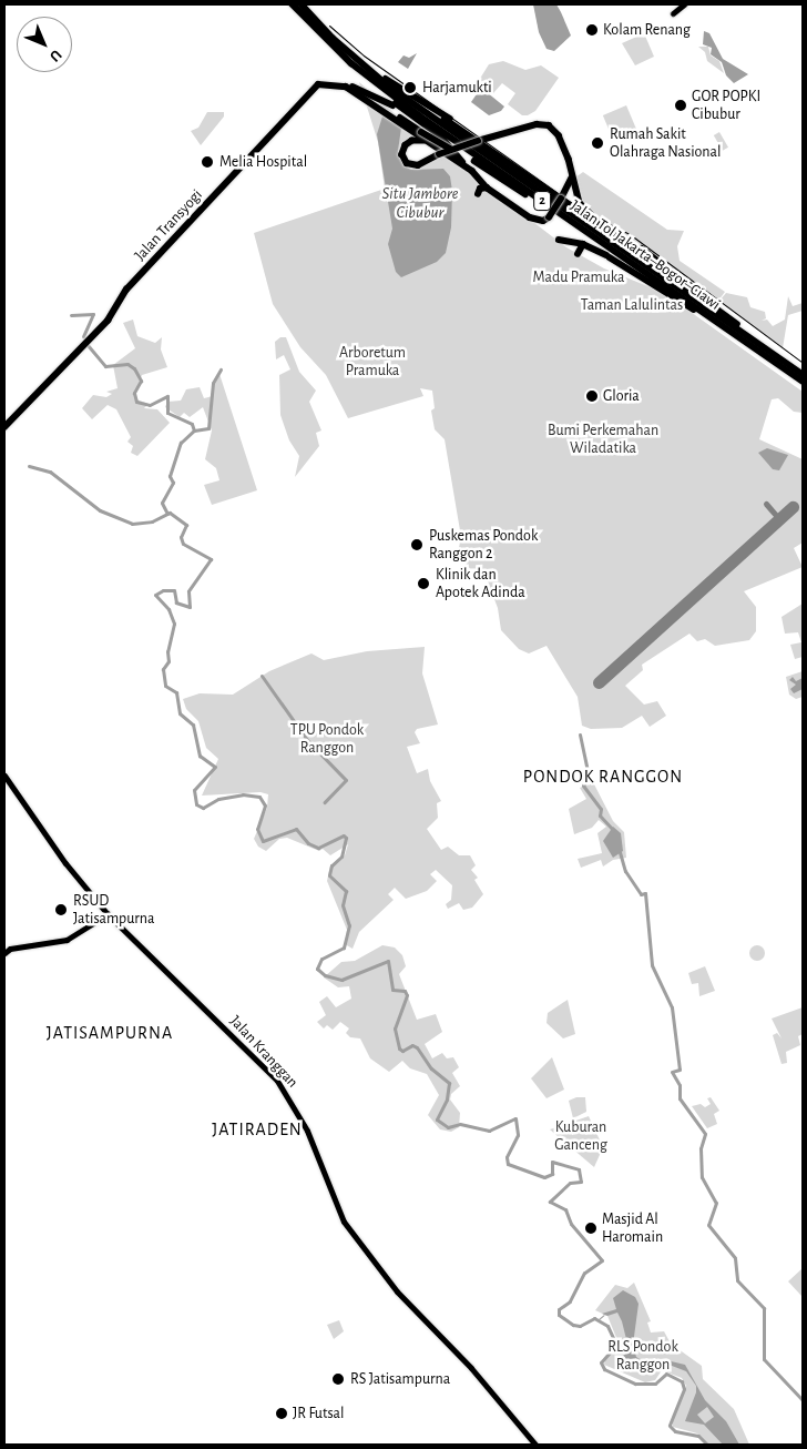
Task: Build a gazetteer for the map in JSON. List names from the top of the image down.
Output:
{
  "streets": {
    "highway": ["2", "Jalan Transyogi", "Jalan Tol Jakarta–Bogor–Ciawi"],
    "main road": ["Jalan Kranggan"]
  },
  "districts": ["PONDOK RANGGON", "JATISAMPURNA", "JATIRADEN"],
  "water": ["Situ Jambore Cibubur"],
  "parks": [
    "Madu Pramuka",
    "Taman Lalulintas",
    "Arboretum Pramuka",
    "Bumi Perkemahan Wiladatika",
    "TPU Pondok Ranggon",
    "Kuburan Ganceng",
    "RLS Pondok Ranggon"
  ],
  "places": [
    "Kolam Renang",
    "Harjamukti",
    "GOR POPKI Cibubur",
    "Rumah Sakit Olahraga Nasional",
    "Melia Hospital",
    "Gloria",
    "Puskemas Pondok Ranggon 2",
    "Klinik dan Apotek Adinda",
    "RSUD Jatisampurna",
    "Masjid Al Haromain",
    "RS Jatisampurna",
    "JR Futsal"
  ],
  "north": "bottom right"
}
